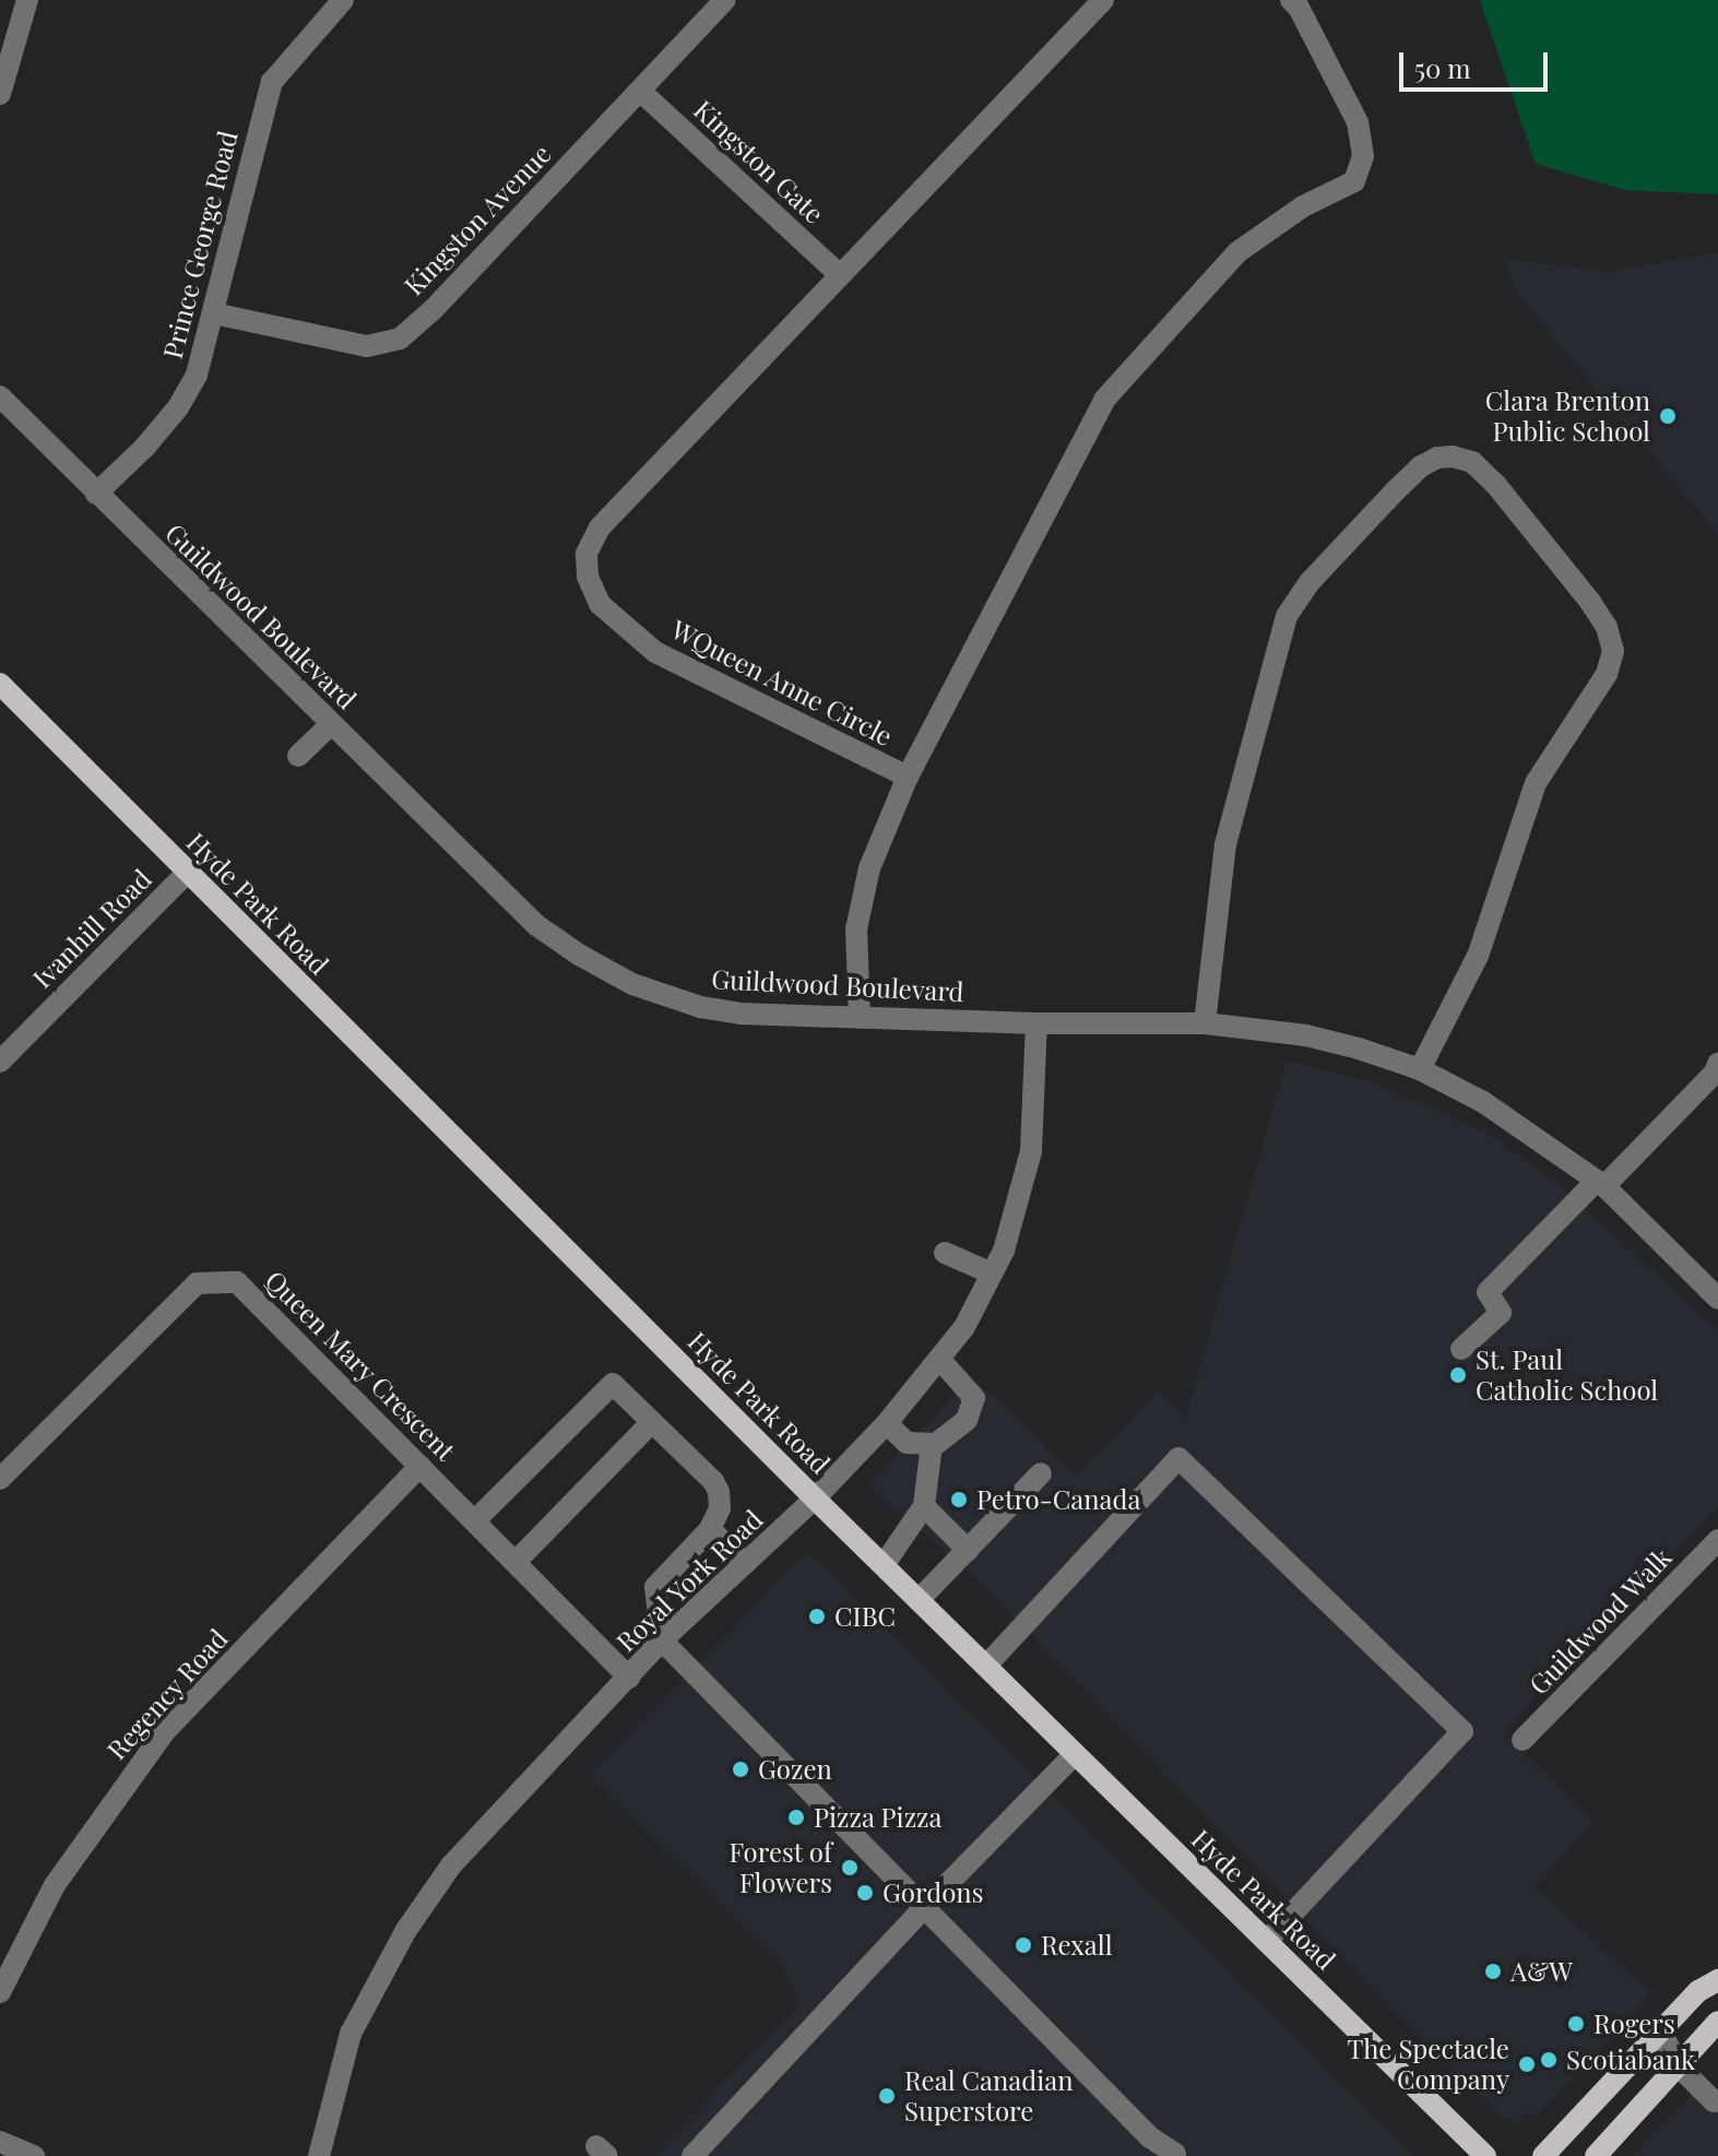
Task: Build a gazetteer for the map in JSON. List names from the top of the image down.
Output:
{
  "streets": {
    "main road": ["Hyde Park Road"],
    "street": [
      "Kingston Gate",
      "Kingston Avenue",
      "Prince George Road",
      "Guildwood Boulevard",
      "WQueen Anne Circle",
      "Ivanhill Road",
      "Queen Mary Crescent",
      "Royal York Road",
      "Guildwood Walk",
      "Regency Road"
    ]
  },
  "crossings": [
    ["Kingston Gate", "Kingston Avenue"],
    ["Kingston Gate", "WQueen Anne Circle"],
    ["Kingston Avenue", "Prince George Road"],
    ["Prince George Road", "Guildwood Boulevard"],
    ["Guildwood Boulevard", "Royal York Road"],
    ["Hyde Park Road", "Ivanhill Road"],
    ["Hyde Park Road", "Royal York Road"],
    ["Queen Mary Crescent", "Royal York Road"],
    ["Queen Mary Crescent", "Regency Road"]
  ],
  "places": [
    "Clara Brenton Public School",
    "St. Paul Catholic School",
    "Petro-Canada",
    "CIBC",
    "Gozen",
    "Pizza Pizza",
    "Forest of Flowers",
    "Gordons",
    "Rexall",
    "A&W",
    "Rogers",
    "Scotiabank",
    "The Spectacle Company",
    "Real Canadian Superstore"
  ],
  "scale_bar": "50 m"
}
